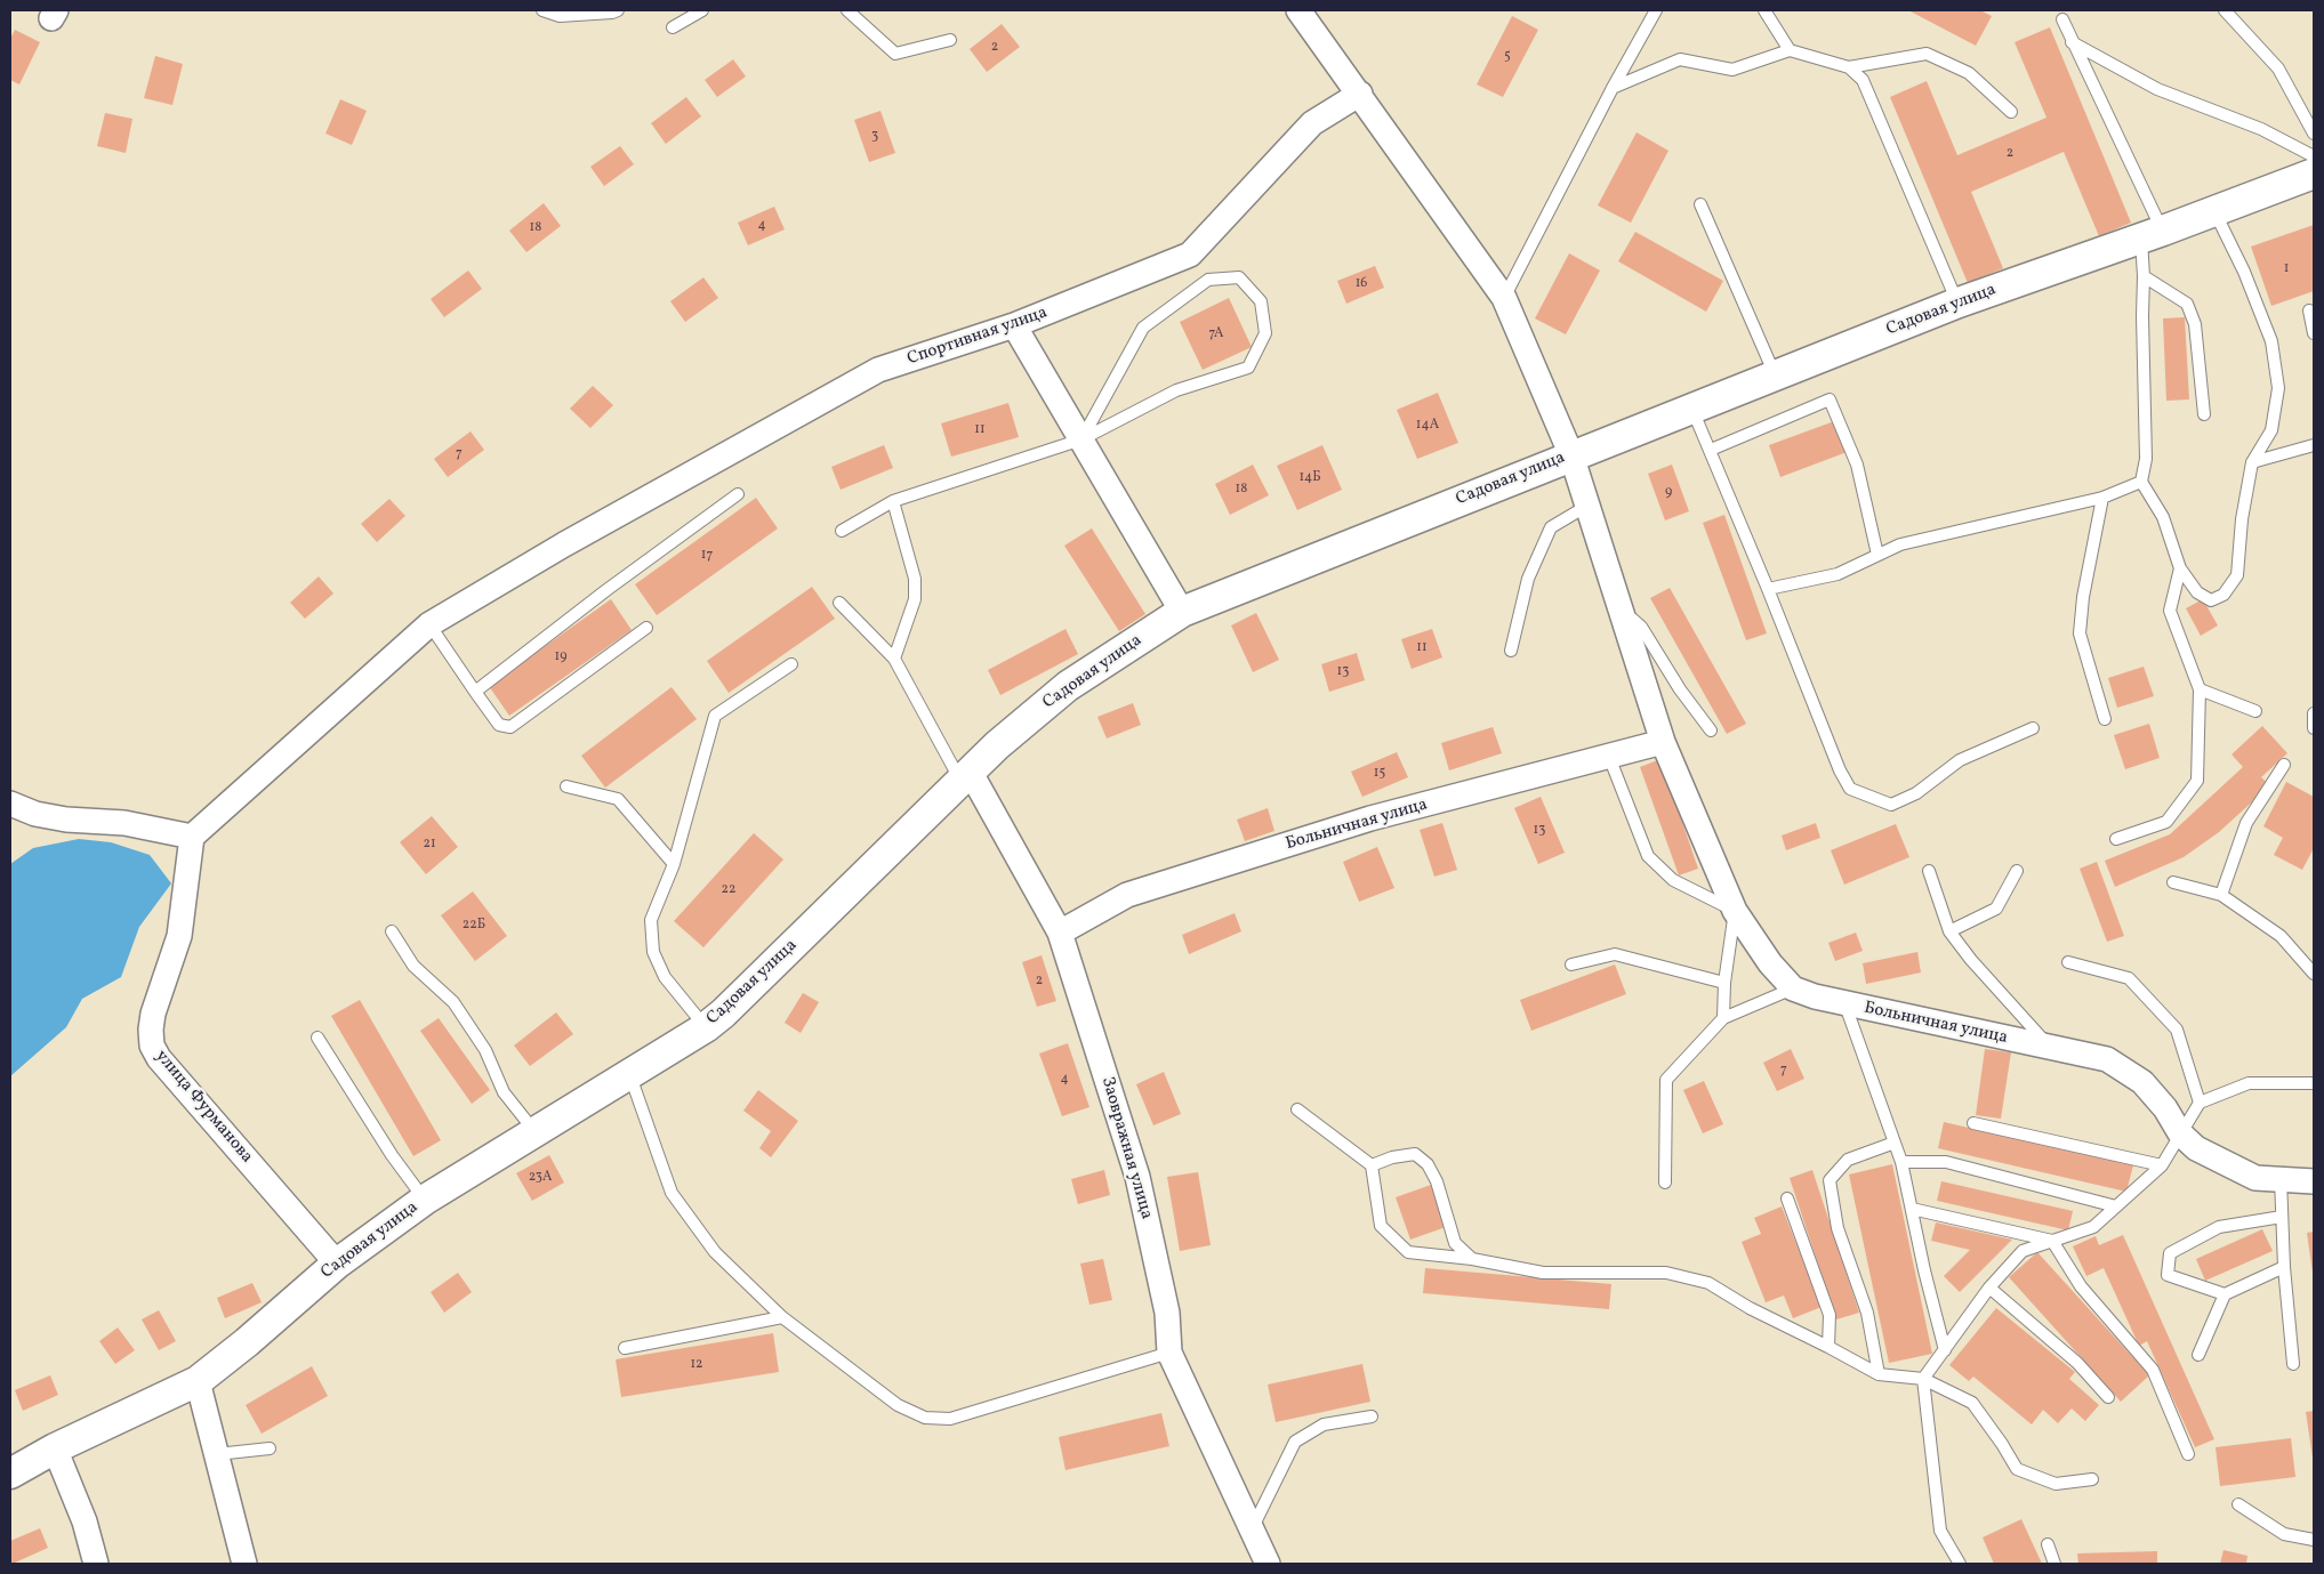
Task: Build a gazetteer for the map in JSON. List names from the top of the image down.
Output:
{
  "streets": {
    "street": [
      "Садовая улица",
      "Спортивная улица",
      "Больничная улица",
      "улица Фурманова",
      "Заовражная улица"
    ]
  },
  "crossings": [
    ["Садовая улица", "Больничная улица"],
    ["Садовая улица", "улица Фурманова"],
    ["Садовая улица", "Заовражная улица"],
    ["Спортивная улица", "Больничная улица"],
    ["Спортивная улица", "улица Фурманова"],
    ["Больничная улица", "Заовражная улица"]
  ],
  "house_numbers": [
    "2",
    "5",
    "3",
    "2",
    "4",
    "18",
    "1",
    "16",
    "7А",
    "14А",
    "11",
    "7",
    "14Б",
    "18",
    "9",
    "17",
    "11",
    "19",
    "13",
    "15",
    "13",
    "21",
    "22",
    "22Б",
    "2",
    "7",
    "4",
    "23А",
    "12"
  ]
}
